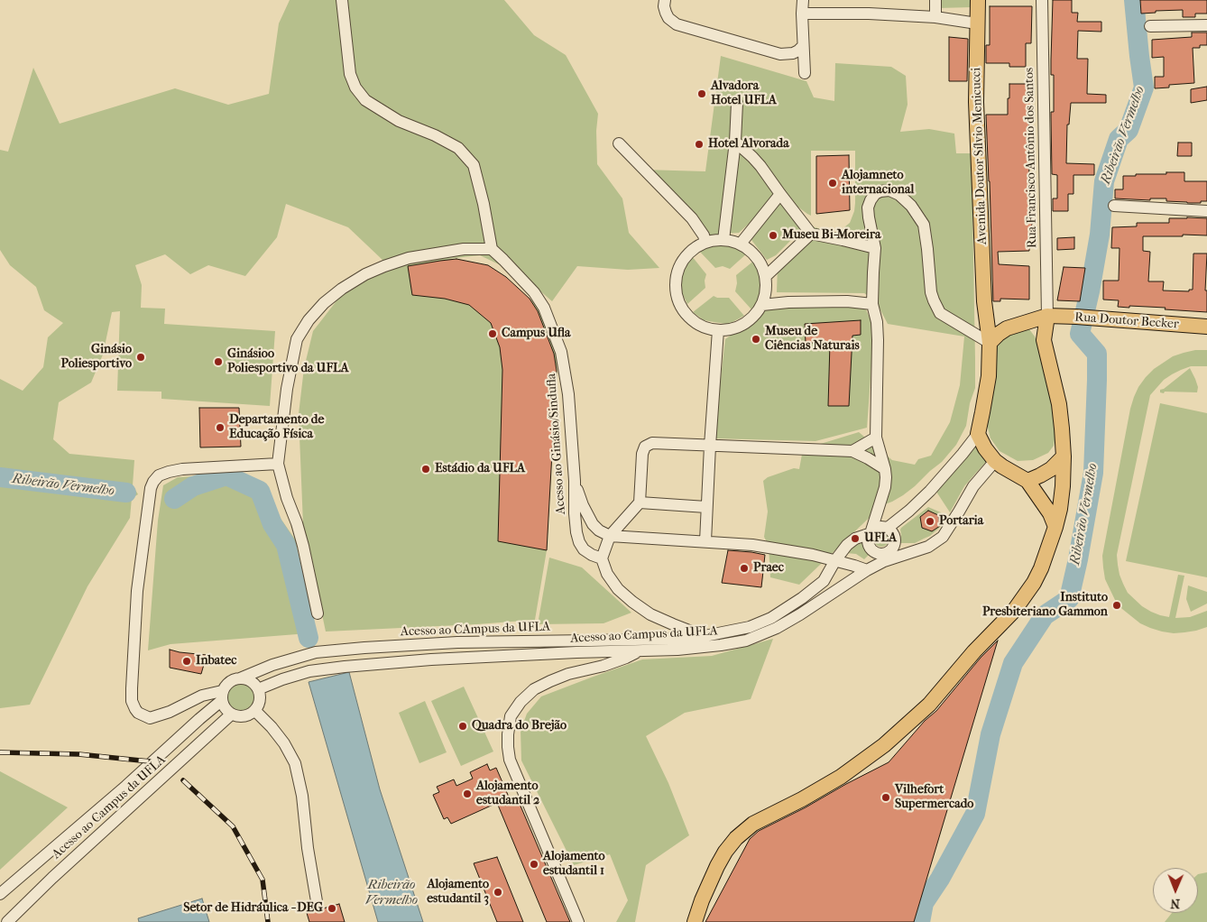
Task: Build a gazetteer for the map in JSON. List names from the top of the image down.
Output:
{
  "streets": {
    "main road": ["Avenida Doutor Sílvio Menicucci", "Rua Doutor Becker"],
    "street": [
      "Rua Francisco Antônio dos Santos",
      "Acesso ao Ginásio/Sindufla",
      "Acesso ao CAmpus da UFLA",
      "Acesso ao Campus da UFLA"
    ]
  },
  "crossings": [
    ["Rua Francisco Antônio dos Santos", "Rua Doutor Becker"],
    ["Acesso ao CAmpus da UFLA", "Acesso ao Campus da UFLA"]
  ],
  "water": ["Ribeirão Vermelho"],
  "places": [
    "Alvadora Hotel UFLA",
    "Hotel Alvorada",
    "Alojamneto internacional",
    "Museu Bi-Moreira",
    "Campus Ufla",
    "Museu de Ciências Naturais",
    "Ginásio Poliesportivo",
    "Ginásioo Poliesportivo da UFLA",
    "Departamento de Educação Física",
    "Estádio da UFLA",
    "Portaria",
    "UFLA",
    "Praec",
    "Instituto Presbiteriano Gammon",
    "Inbatec",
    "Quadra do Brejão",
    "Alojamento estudantil 2",
    "Vilhefort Supermercado",
    "Alojamento estudantil 1",
    "Alojamento estudantil 3",
    "Setor de Hidráulica - DEG"
  ],
  "north": "bottom"
}
